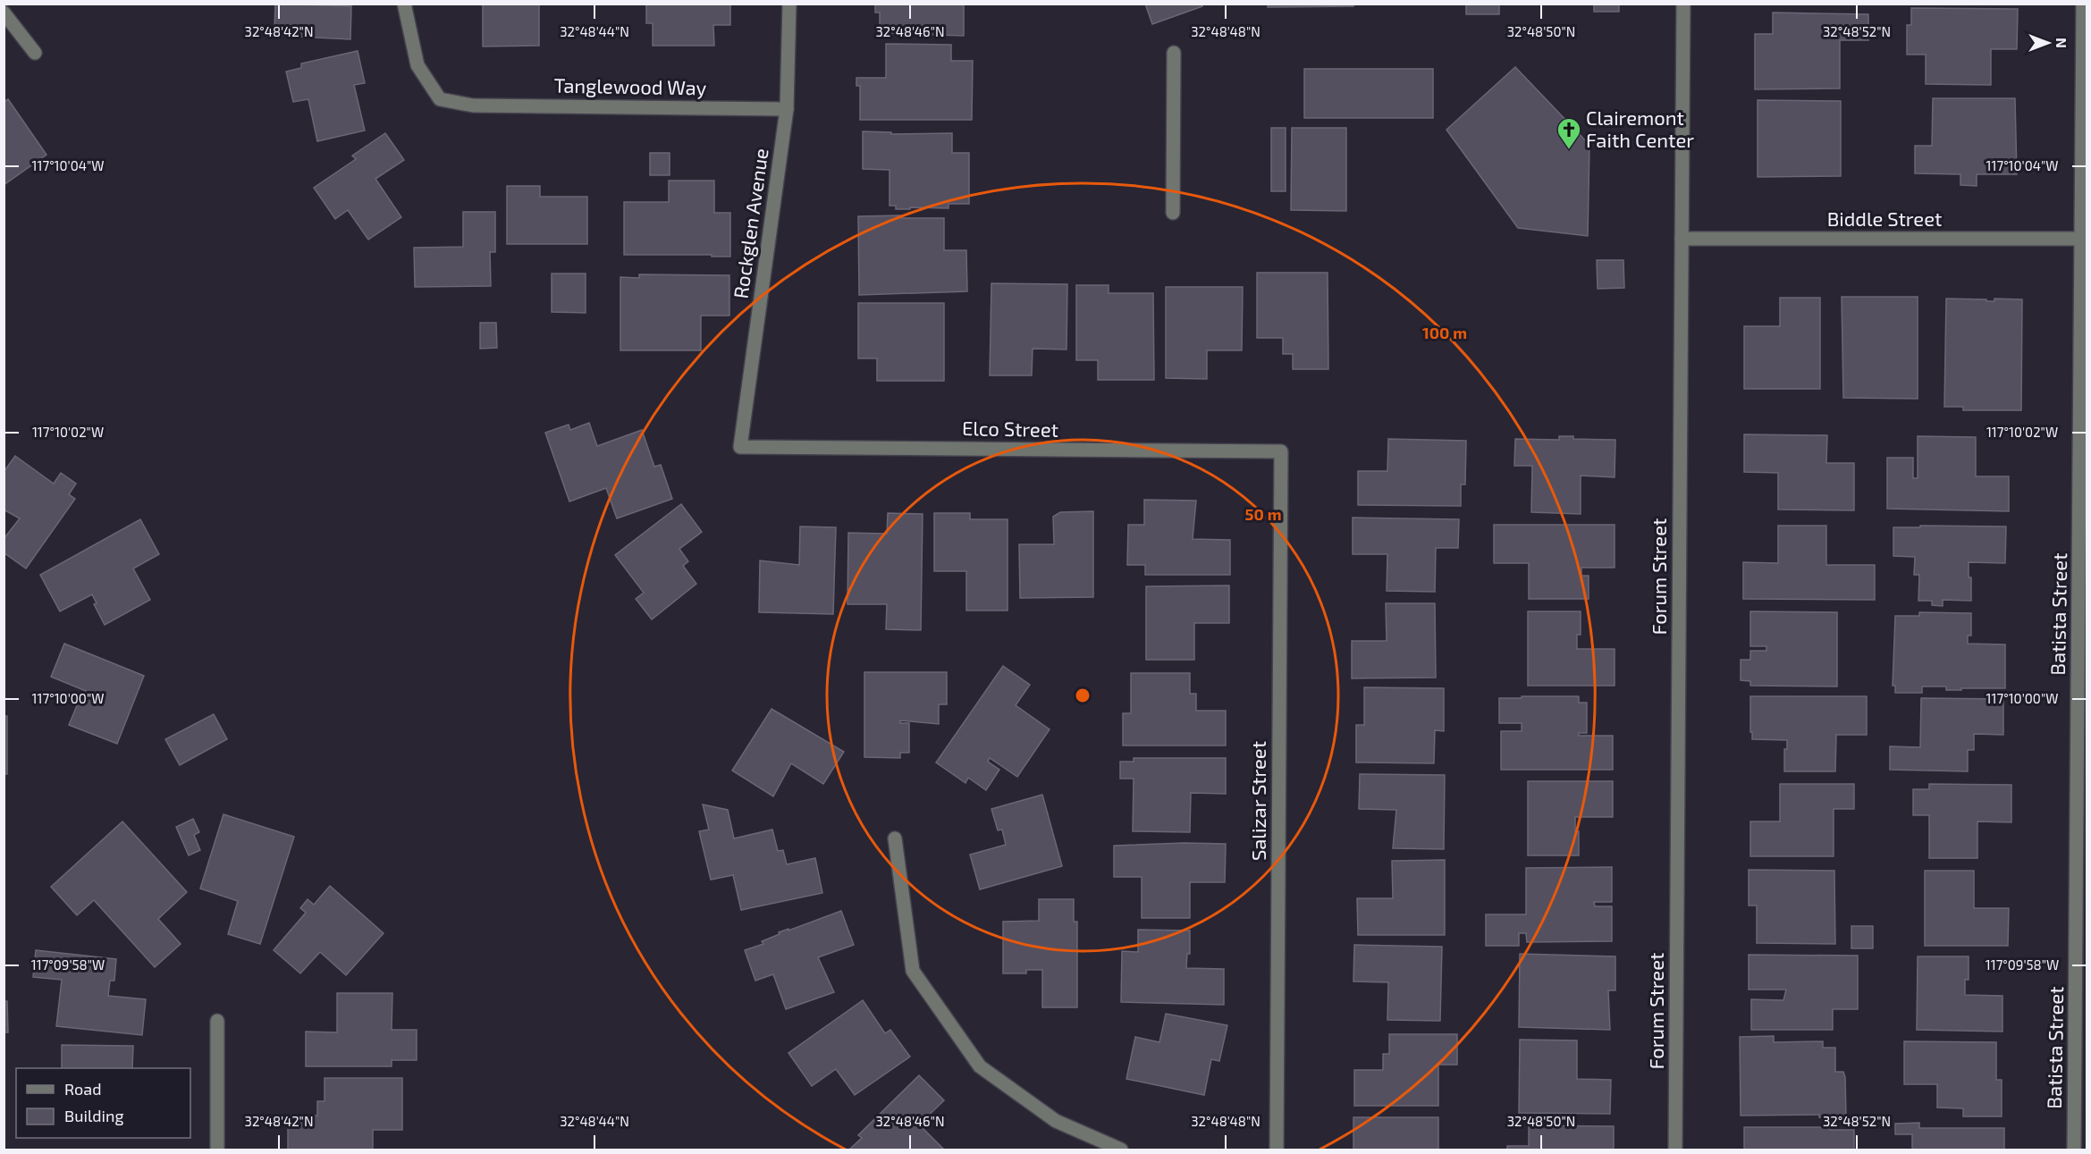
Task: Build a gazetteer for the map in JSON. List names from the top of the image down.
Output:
{
  "streets": {
    "street": [
      "Tanglewood Way",
      "Biddle Street",
      "Rockglen Avenue",
      "Elco Street",
      "Forum Street",
      "Batista Street",
      "Salizar Street"
    ]
  },
  "crossings": [
    ["Tanglewood Way", "Rockglen Avenue"],
    ["Biddle Street", "Forum Street"],
    ["Biddle Street", "Batista Street"],
    ["Rockglen Avenue", "Elco Street"],
    ["Elco Street", "Salizar Street"]
  ],
  "places": {
    "church": ["Clairemont Faith Center"]
  },
  "legend": ["Road", "Building"],
  "north": "right",
  "coordinates": [
    "32°48'42\"N",
    "32°48'44\"N",
    "32°48'46\"N",
    "32°48'48\"N",
    "32°48'50\"N",
    "32°48'52\"N",
    "117°10'04\"W",
    "117°10'02\"W",
    "117°10'00\"W",
    "117°09'58\"W"
  ],
  "rings": ["100 m", "50 m"]
}
